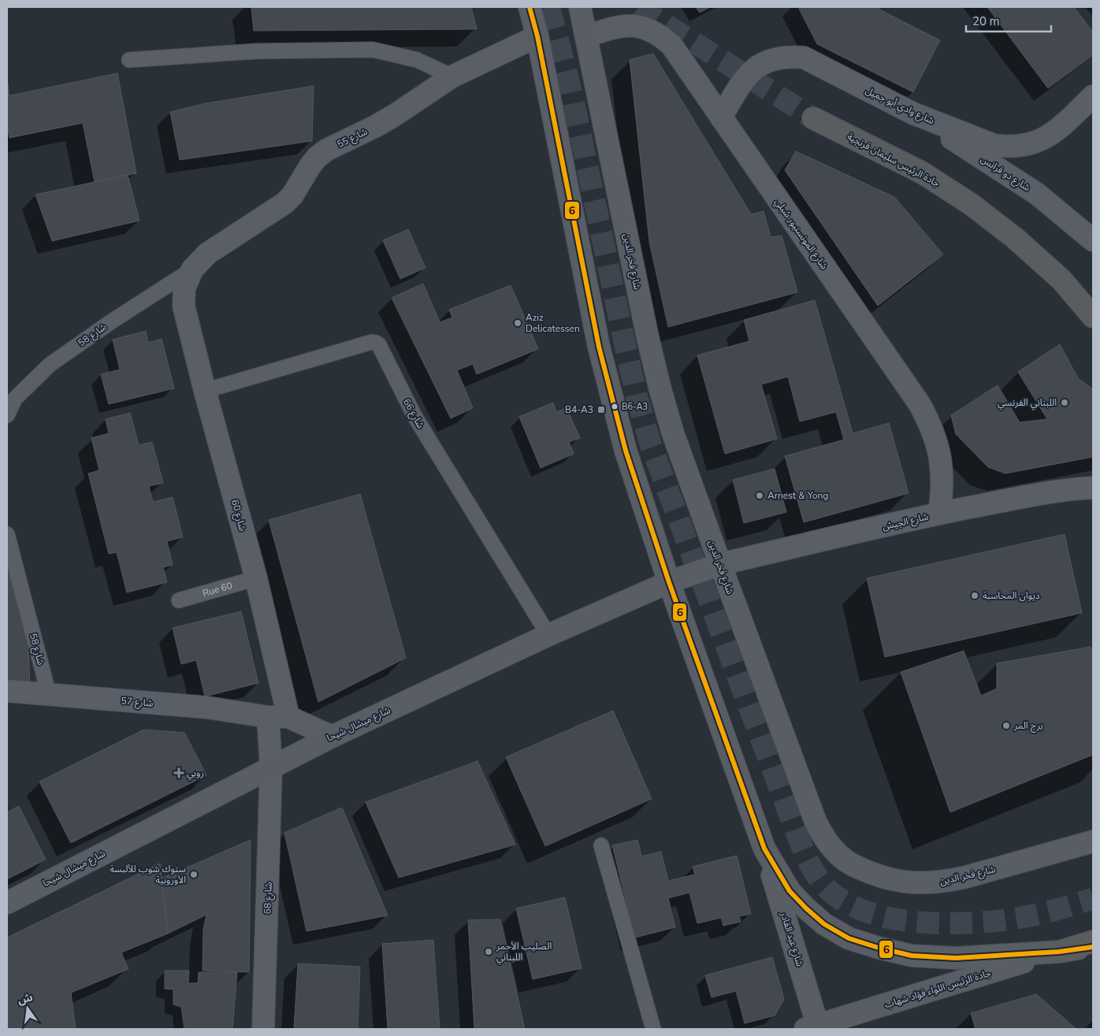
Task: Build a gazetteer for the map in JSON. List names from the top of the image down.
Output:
{
  "streets": {
    "highway": ["جادة الرئيس سليمان فرنجية"],
    "main road": [
      "شارع فخر الدين",
      "شارع ميشال شيحا",
      "شارع عبد القادر",
      "جادة الرئيس اللواء فؤاد شهاب"
    ],
    "street": [
      "شارع وادي أبو جميل",
      "شارع 55",
      "شارع دو فرانس",
      "شارع المونسنيور شبلي",
      "شارع 60",
      "شارع الجيش",
      "شارع 57",
      "شارع 68"
    ],
    "lane": ["شارع 58", "شارع 66", "Rue 60"]
  },
  "crossings": [
    ["شارع وادي أبو جميل", "شارع دو فرانس"],
    ["شارع وادي أبو جميل", "شارع المونسنيور شبلي"],
    ["شارع 55", "شارع 58"],
    ["شارع 55", "شارع 60"],
    ["شارع المونسنيور شبلي", "شارع فخر الدين"],
    ["شارع المونسنيور شبلي", "شارع الجيش"],
    ["شارع فخر الدين", "شارع الجيش"],
    ["شارع فخر الدين", "شارع ميشال شيحا"],
    ["شارع 58", "شارع 60"],
    ["شارع 58", "شارع 57"],
    ["شارع 66", "شارع 60"],
    ["شارع 66", "شارع ميشال شيحا"],
    ["شارع 60", "Rue 60"],
    ["شارع 60", "شارع 57"],
    ["شارع الجيش", "شارع ميشال شيحا"],
    ["شارع ميشال شيحا", "شارع 68"],
    ["شارع عبد القادر", "جادة الرئيس اللواء فؤاد شهاب"]
  ],
  "places": {
    "other": [
      "Aziz Delicatessen",
      "اللبناني الفرنسي",
      "B6-A3",
      "Arnest & Yong",
      "ديوان المحاسبة",
      "برج المر",
      "ستوك شوب للألبسة الأوروبية",
      "الصليب الأحمر اللبناني"
    ],
    "transit": ["B4-A3"],
    "health": ["روبي"]
  },
  "lines": ["transit line 6"],
  "scale_bar": "20 m",
  "north": "top"
}
